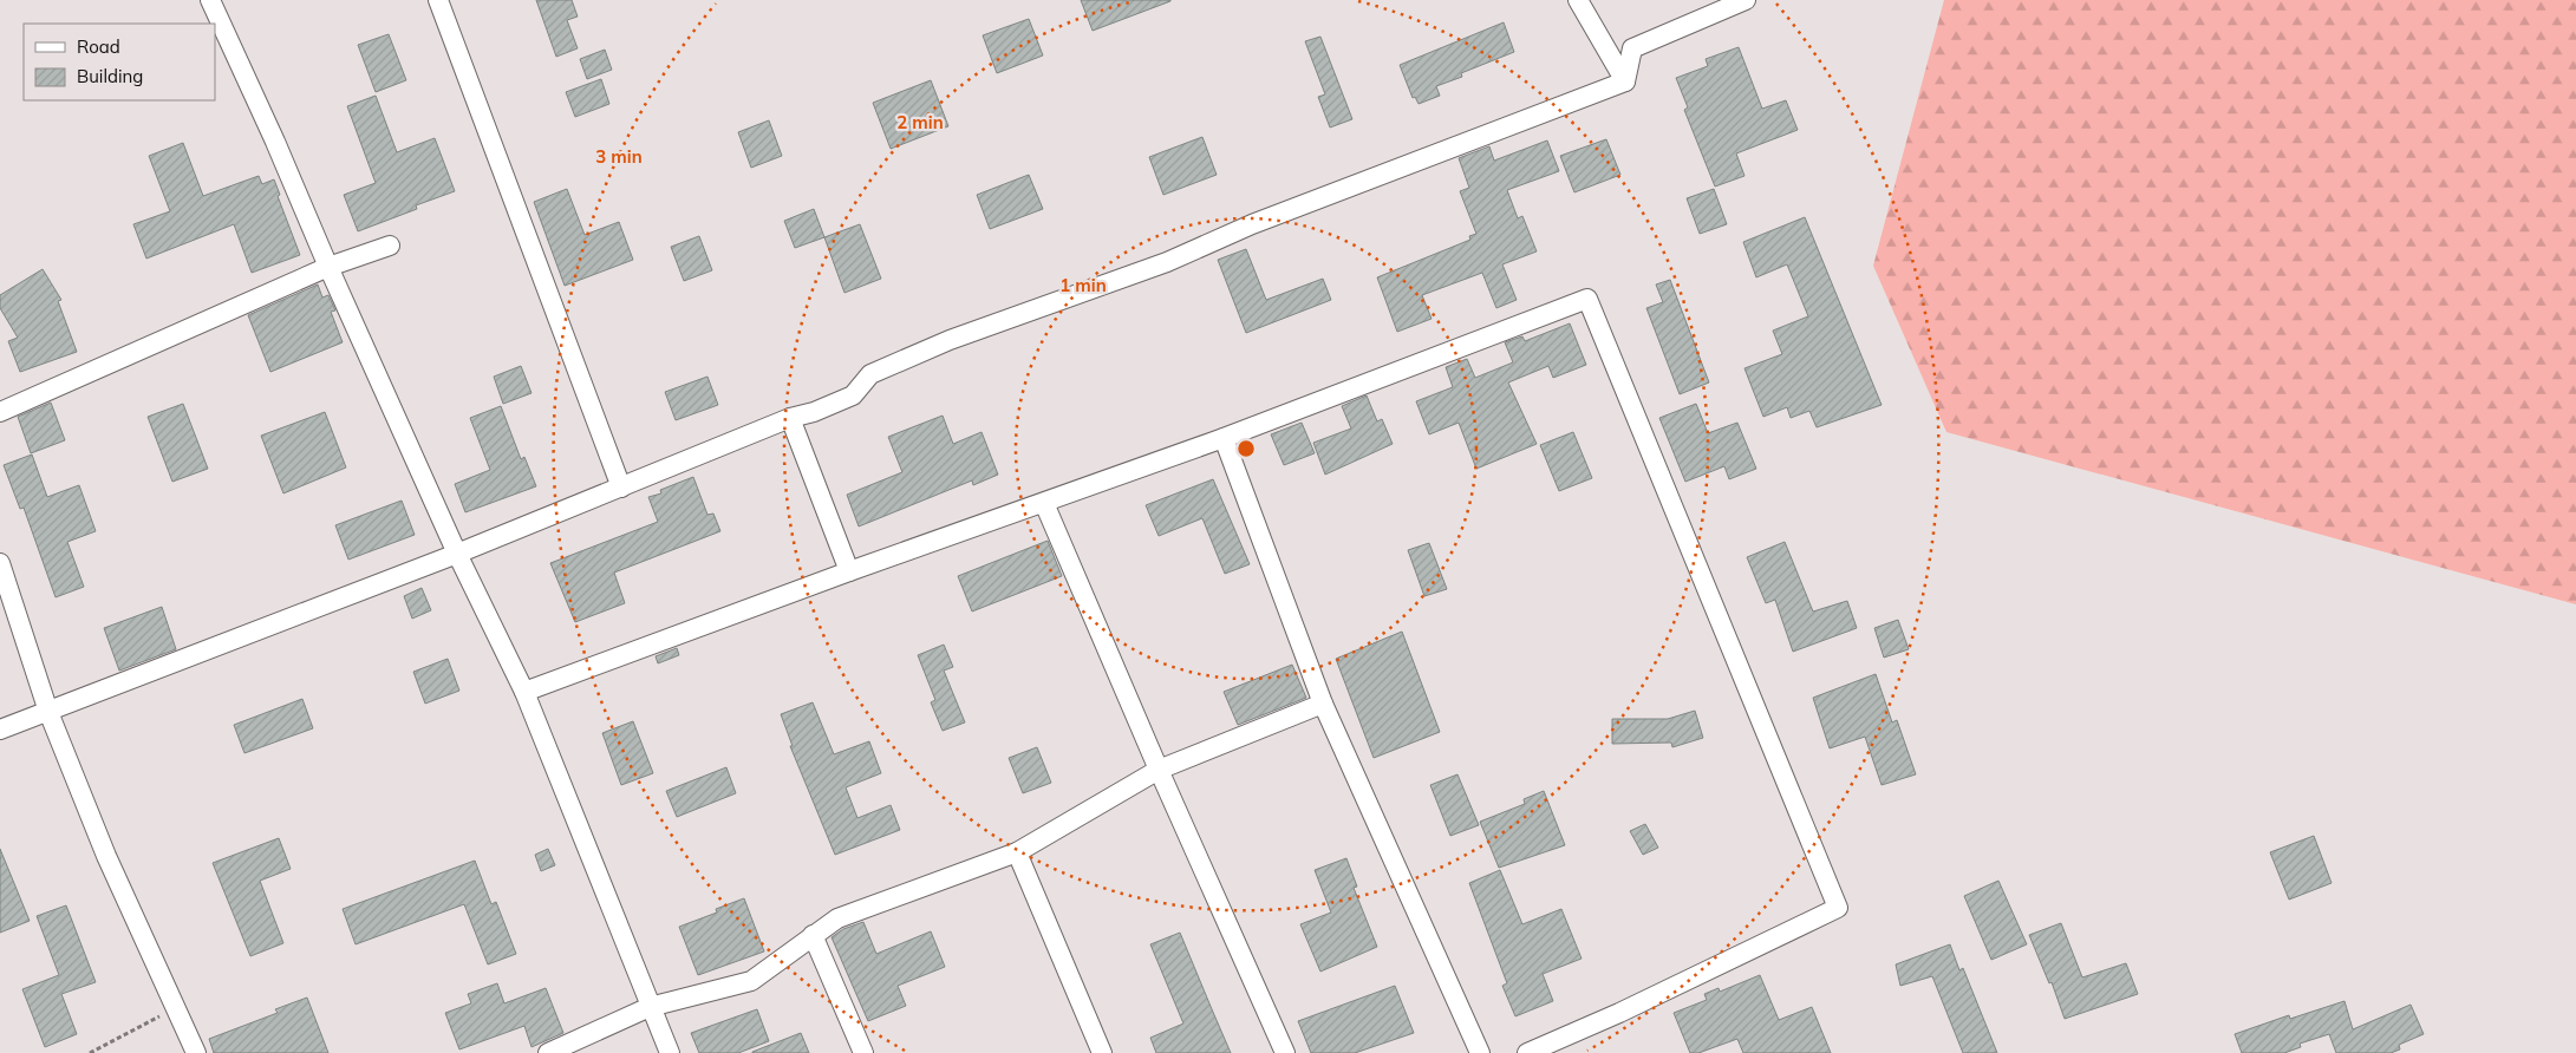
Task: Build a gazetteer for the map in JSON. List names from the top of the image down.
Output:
{
  "legend": ["Road", "Building"],
  "rings": ["2 min", "3 min", "1 min"]
}
